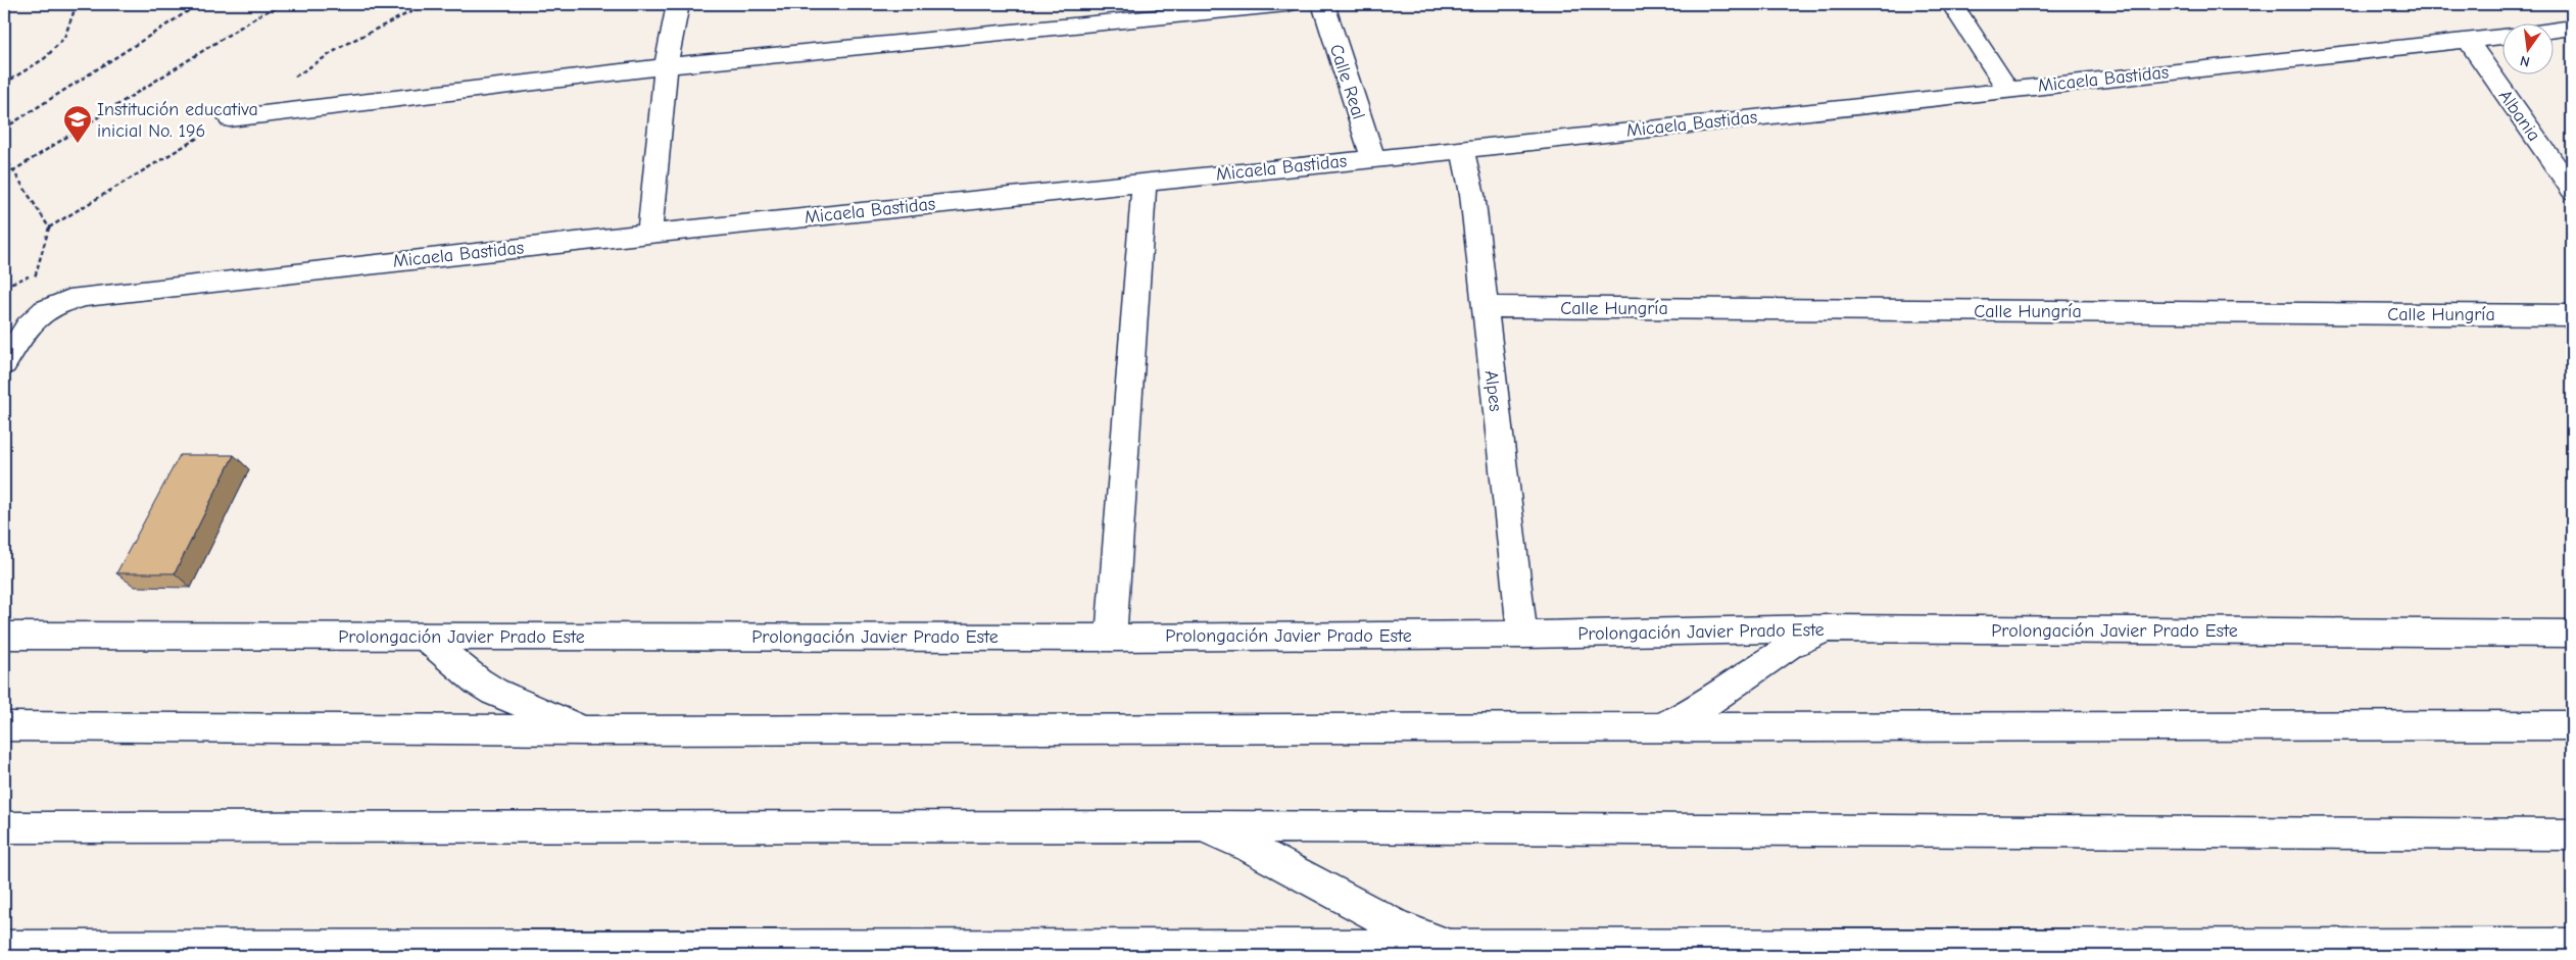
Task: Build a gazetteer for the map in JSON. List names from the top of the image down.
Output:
{
  "streets": {
    "street": [
      "Micaela Bastidas",
      "Calle Real",
      "Albania",
      "Calle Hungría",
      "Alpes",
      "Prolongación Javier Prado Este"
    ]
  },
  "crossings": [
    ["Micaela Bastidas", "Calle Real"],
    ["Micaela Bastidas", "Albania"],
    ["Micaela Bastidas", "Alpes"],
    ["Calle Hungría", "Alpes"],
    ["Alpes", "Prolongación Javier Prado Este"]
  ],
  "places": {
    "school or university": ["Institución educativa inicial No. 196"]
  },
  "north": "bottom"
}
